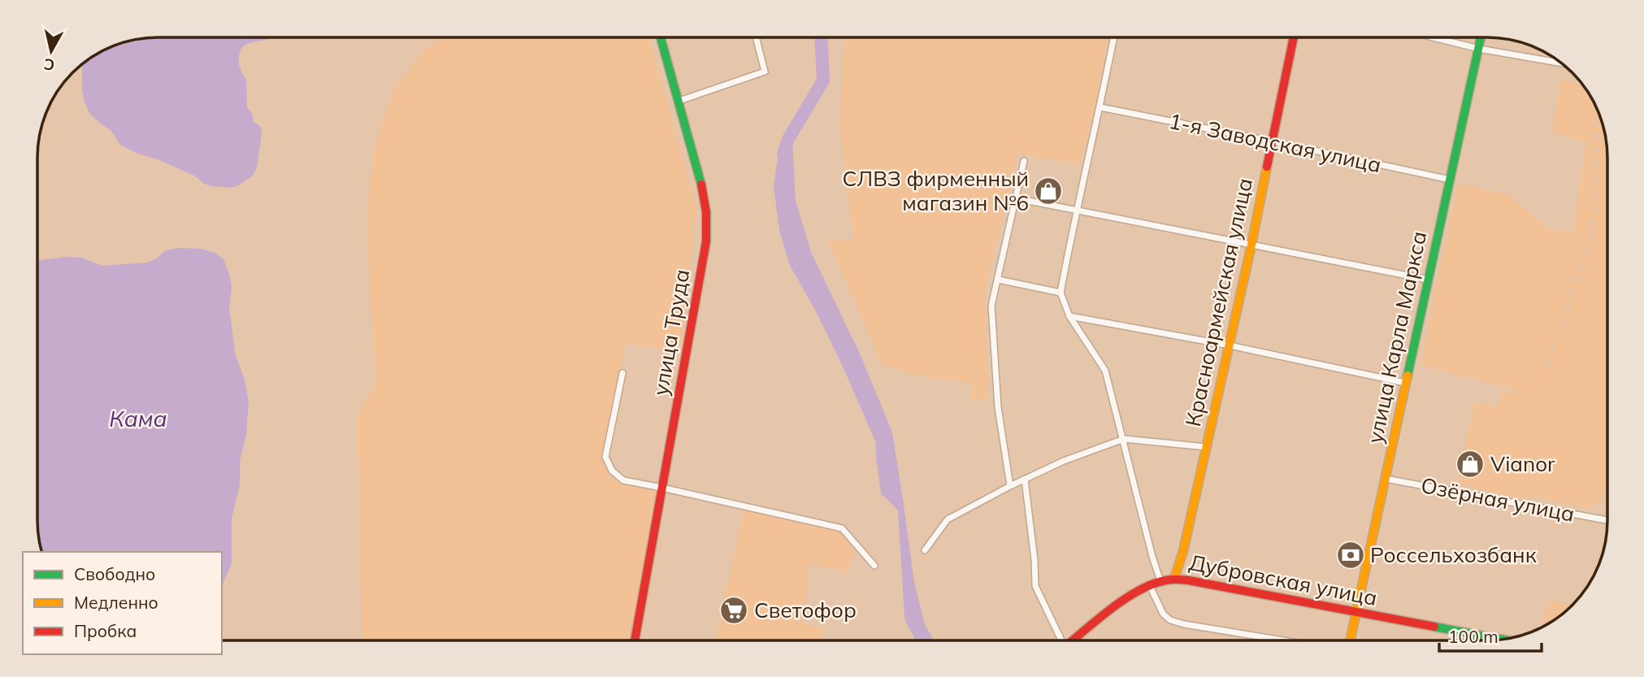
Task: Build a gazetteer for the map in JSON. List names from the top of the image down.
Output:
{
  "streets": {
    "street": [
      "1-я Заводская улица",
      "Красноармейская улица",
      "улица Труда",
      "улица Карла Маркса",
      "Озёрная улица",
      "Дубровская улица"
    ]
  },
  "crossings": [
    ["1-я Заводская улица", "Красноармейская улица"],
    ["1-я Заводская улица", "улица Карла Маркса"],
    ["Красноармейская улица", "Дубровская улица"],
    ["улица Карла Маркса", "Озёрная улица"],
    ["улица Карла Маркса", "Дубровская улица"]
  ],
  "water": ["Кама"],
  "places": {
    "shop": ["СЛВЗ фирменный магазин №6", "Vianor"],
    "bank": ["Россельхозбанк"],
    "supermarket": ["Светофор"]
  },
  "legend": ["Свободно", "Медленно", "Пробка"],
  "scale_bar": "100 m",
  "north": "bottom"
}
